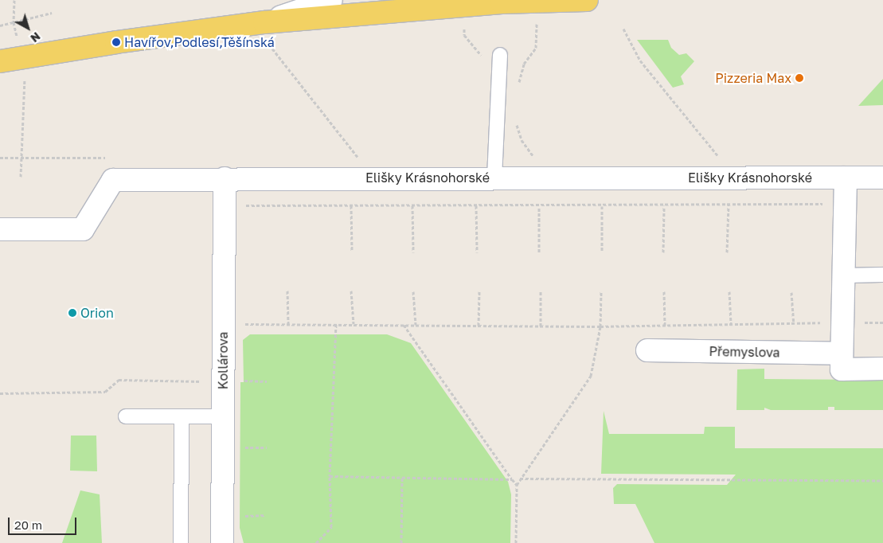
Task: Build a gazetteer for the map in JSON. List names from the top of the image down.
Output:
{
  "streets": {
    "street": ["Elišky Krásnohorské", "Přemyslova", "Kollárova"]
  },
  "crossings": [
    ["Elišky Krásnohorské", "Kollárova"]
  ],
  "places": ["Havířov,Podlesí,Těšínská", "Pizzeria Max", "Orion"],
  "scale_bar": "20 m",
  "north": "bottom right"
}
